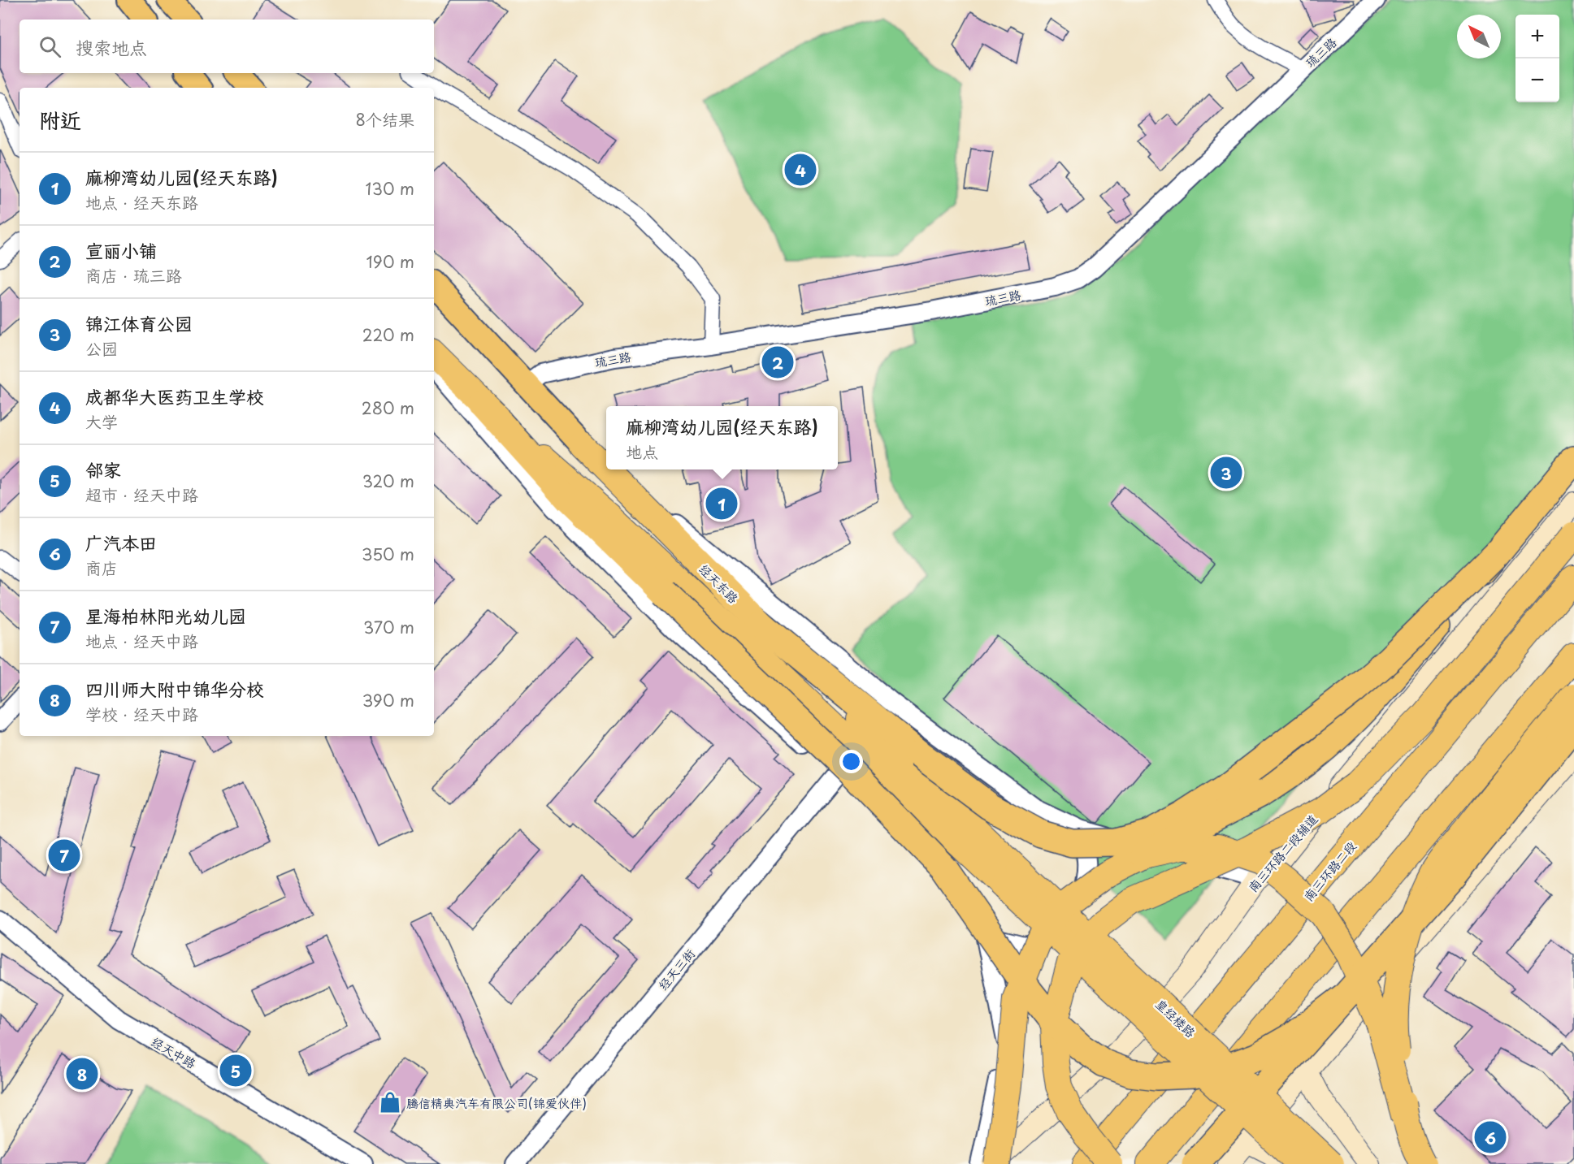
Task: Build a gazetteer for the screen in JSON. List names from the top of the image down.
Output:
{
  "streets": {
    "highway": ["经天东路", "南三环路二段", "皇经楼路"],
    "main road": ["南三环路二段辅道"],
    "street": ["琉三路", "经天三街", "经天中路"]
  },
  "crossings": [
    ["琉三路", "经天东路"],
    ["经天东路", "皇经楼路"]
  ],
  "places": {
    "shop": ["腾信精典汽车有限公司(锦爱伙伴)"]
  },
  "north": "top left",
  "page": {
    "map_buttons": ["+", "−"],
    "search": "搜索地点",
    "heading": ["附近", "8个结果"],
    "list": [
      {
        "mark": "1",
        "name": "麻柳湾幼儿园(经天东路)",
        "note": "地点 · 经天东路",
        "value": "130 m"
      },
      {
        "mark": "2",
        "name": "宣丽小铺",
        "note": "商店 · 琉三路",
        "value": "190 m"
      },
      {
        "mark": "3",
        "name": "锦江体育公园",
        "note": "公园",
        "value": "220 m"
      },
      {
        "mark": "4",
        "name": "成都华大医药卫生学校",
        "note": "大学",
        "value": "280 m"
      },
      {
        "mark": "5",
        "name": "邻家",
        "note": "超市 · 经天中路",
        "value": "320 m"
      },
      {
        "mark": "6",
        "name": "广汽本田",
        "note": "商店",
        "value": "350 m"
      },
      {
        "mark": "7",
        "name": "星海柏林阳光幼儿园",
        "note": "地点 · 经天中路",
        "value": "370 m"
      },
      {
        "mark": "8",
        "name": "四川师大附中锦华分校",
        "note": "学校 · 经天中路",
        "value": "390 m"
      }
    ],
    "pins": [
      "4",
      "2",
      "3",
      "1",
      "7",
      "5",
      "8",
      "6"
    ],
    "popup": ["麻柳湾幼儿园(经天东路)", "地点"]
  }
}
